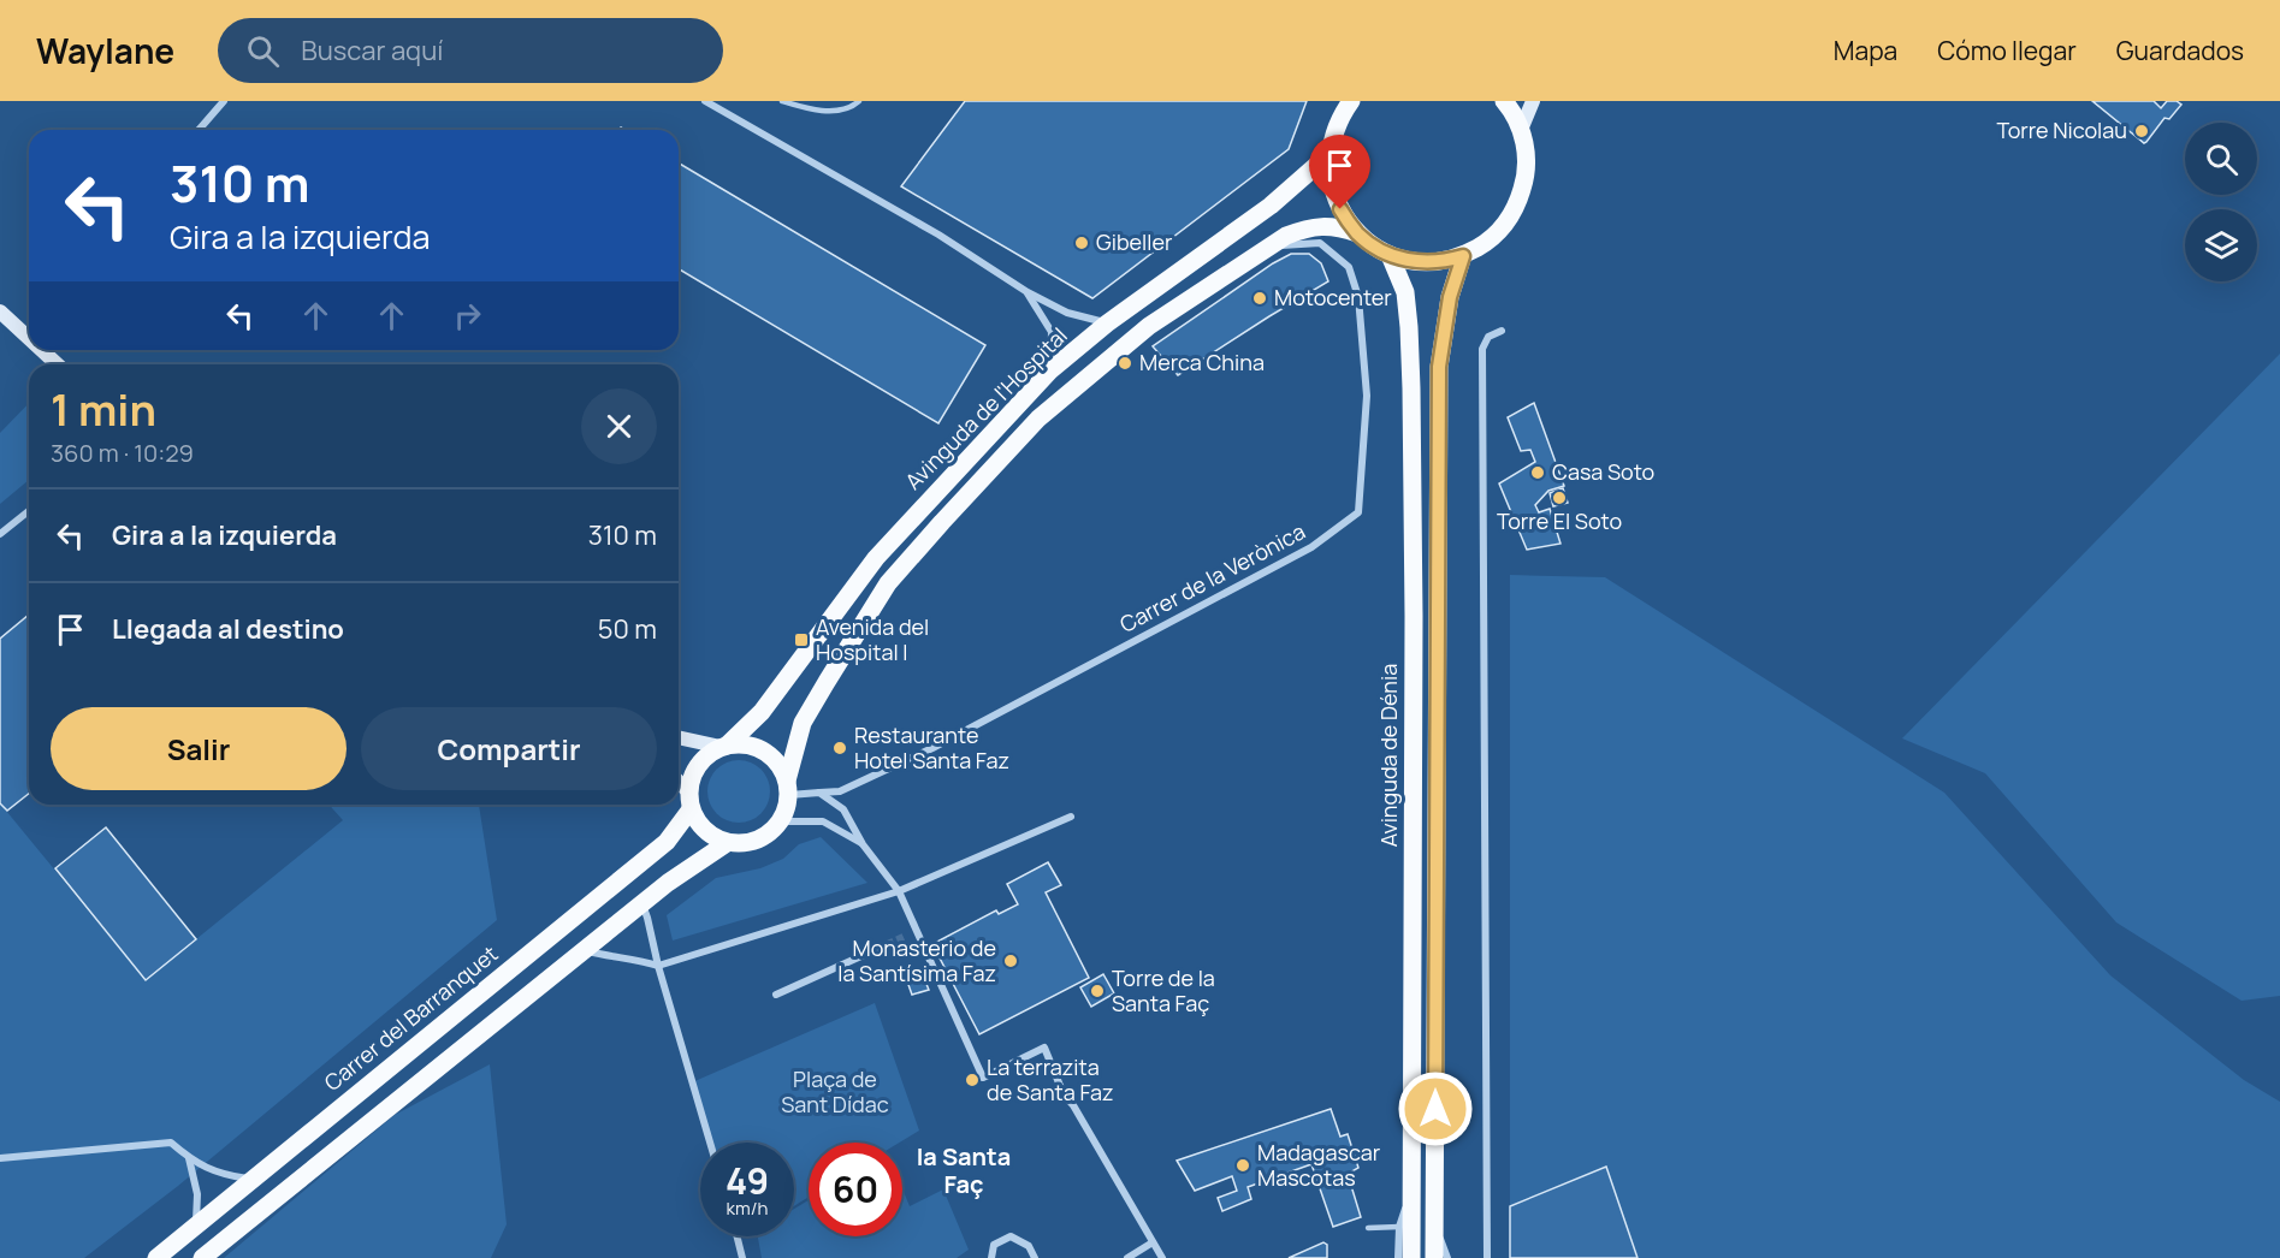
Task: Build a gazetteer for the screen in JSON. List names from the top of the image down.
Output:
{
  "streets": {
    "main road": ["Avinguda de l'Hospital", "Avinguda de Dénia", "Carrer del Barranquet"],
    "street": ["Carrer de la Verònica"]
  },
  "crossings": [
    ["Avinguda de l'Hospital", "Carrer de la Verònica"],
    ["Avinguda de l'Hospital", "Carrer del Barranquet"],
    ["Carrer de la Verònica", "Carrer del Barranquet"]
  ],
  "districts": ["la Santa Faç"],
  "parks": ["Plaça de Sant Dídac"],
  "places": {
    "other": [
      "Torre Nicolau",
      "Gibeller",
      "Motocenter",
      "Merca China",
      "Casa Soto",
      "Torre El Soto",
      "Restaurante Hotel Santa Faz",
      "Monasterio de la Santísima Faz",
      "Torre de la Santa Faç",
      "La terrazita de Santa Faz",
      "Madagascar Mascotas"
    ],
    "transit": ["Avenida del Hospital I"]
  },
  "page": {
    "header": "Waylane",
    "search": "Buscar aquí",
    "nav": ["Mapa", "Cómo llegar", "Guardados"],
    "turn": ["310 m", "Gira a la izquierda"],
    "heading": ["1 min", "360 m · 10:29"],
    "list": [
      {
        "name": "Gira a la izquierda",
        "value": "310 m"
      },
      {
        "name": "Llegada al destino",
        "value": "50 m"
      }
    ],
    "buttons": ["Salir", "Compartir"],
    "speed": "49 km/h",
    "limit": "60"
  }
}
